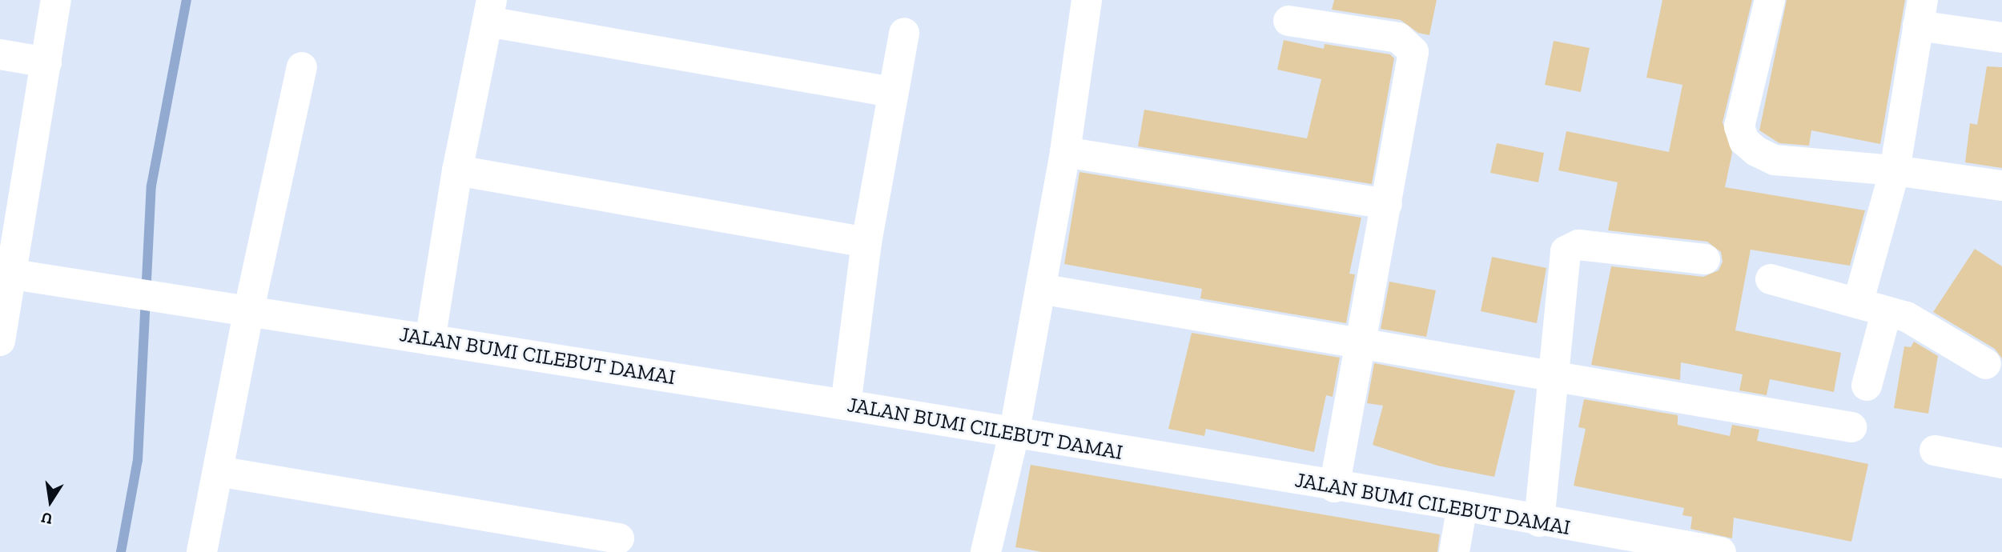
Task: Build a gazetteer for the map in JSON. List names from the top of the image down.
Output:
{
  "streets": {
    "street": ["JALAN BUMI CILEBUT DAMAI"]
  },
  "north": "bottom"
}
